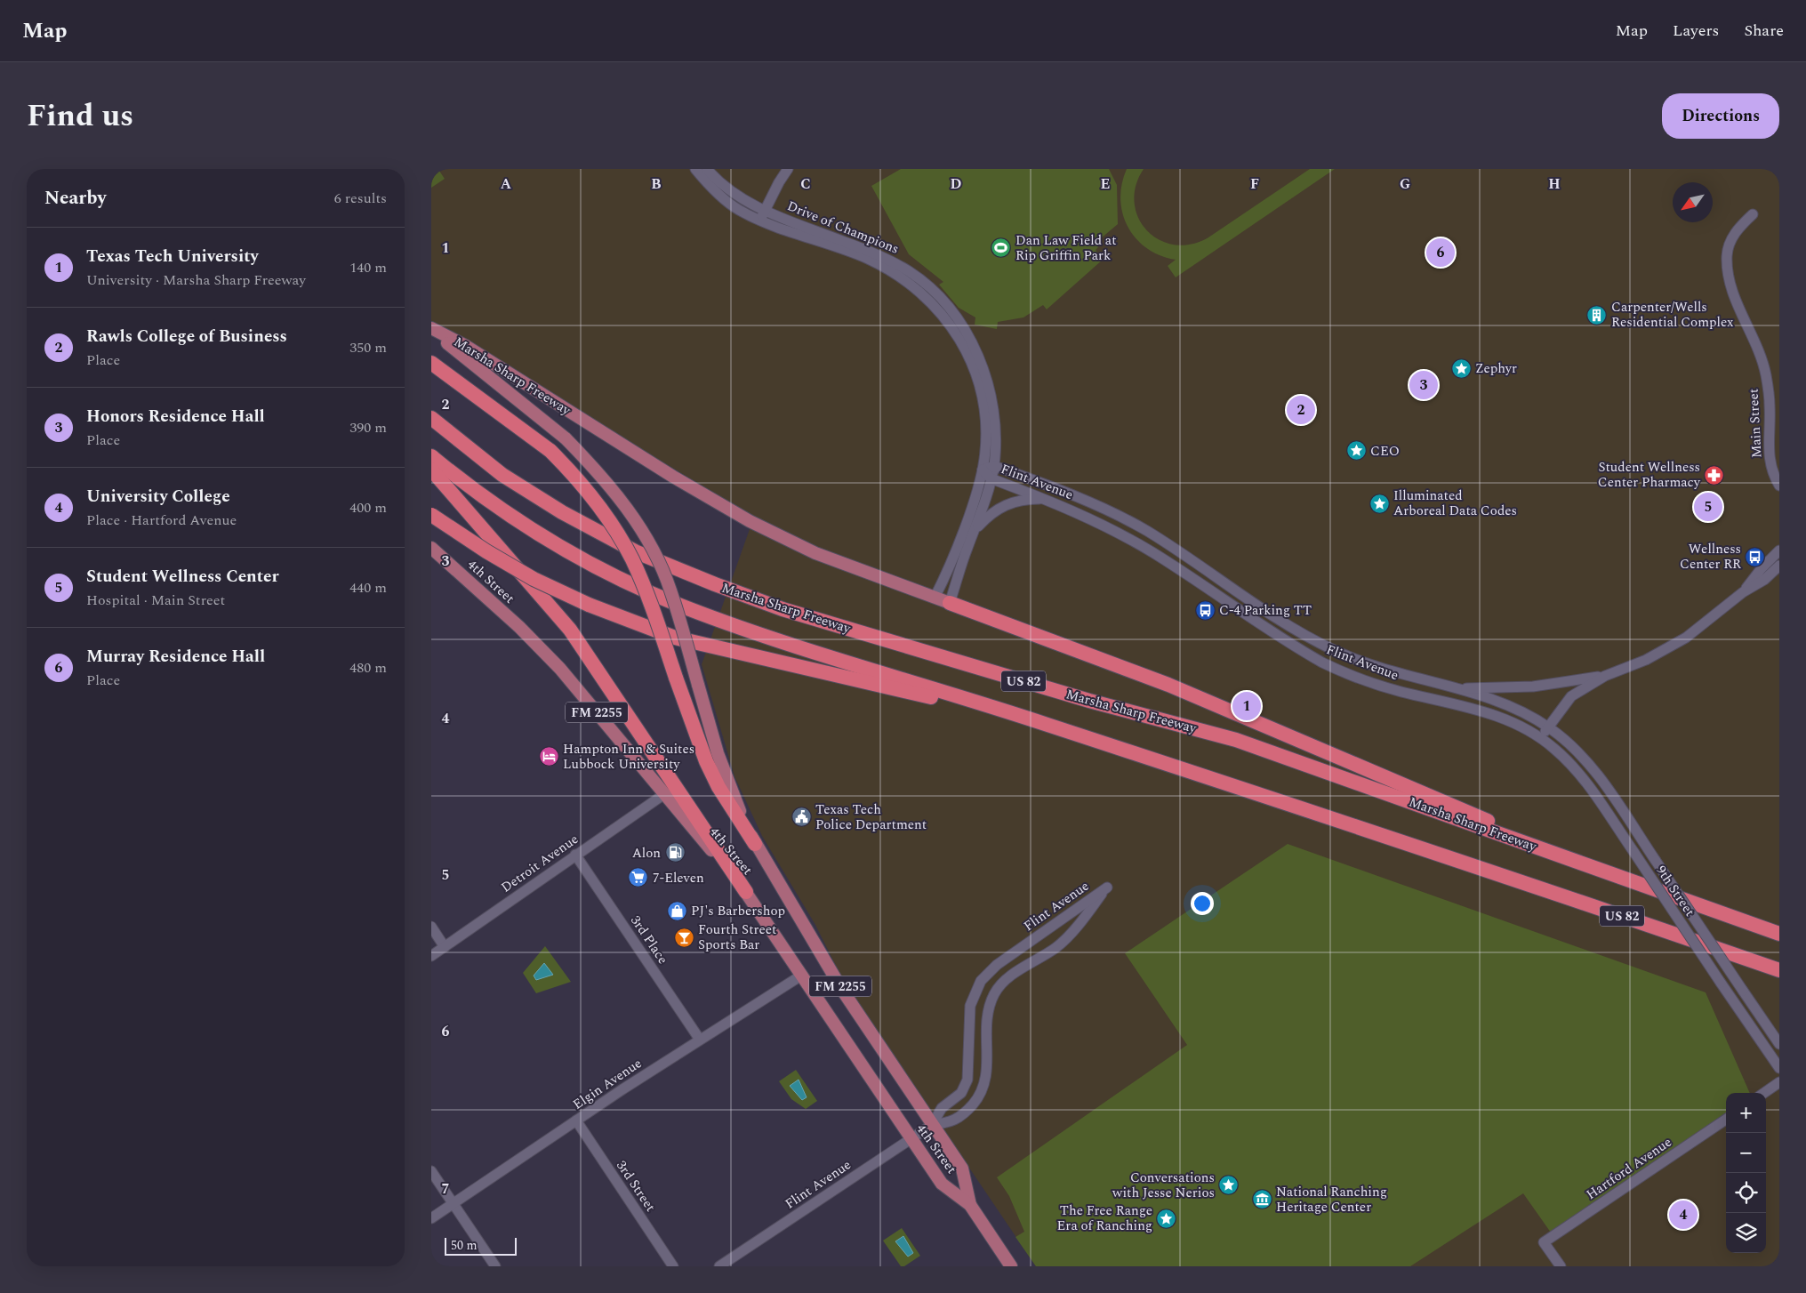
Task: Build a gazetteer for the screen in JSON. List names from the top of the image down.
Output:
{
  "streets": {
    "highway": ["Marsha Sharp Freeway", "US 82"],
    "main road": ["4th Street", "FM 2255"],
    "street": [
      "Drive of Champions",
      "Main Street",
      "Flint Avenue",
      "Detroit Avenue",
      "9th Street",
      "3rd Place",
      "Elgin Avenue",
      "Hartford Avenue",
      "3rd Street"
    ]
  },
  "crossings": [
    ["Drive of Champions", "Marsha Sharp Freeway"],
    ["Drive of Champions", "Flint Avenue"],
    ["Marsha Sharp Freeway", "FM 2255"],
    ["Flint Avenue", "4th Street"],
    ["Flint Avenue", "9th Street"],
    ["4th Street", "FM 2255"],
    ["4th Street", "Detroit Avenue"],
    ["4th Street", "Elgin Avenue"],
    ["Detroit Avenue", "3rd Place"],
    ["3rd Place", "Elgin Avenue"],
    ["Elgin Avenue", "3rd Street"]
  ],
  "places": {
    "sports": ["Dan Law Field at Rip Griffin Park"],
    "building": ["Carpenter/Wells Residential Complex"],
    "place": [
      "Zephyr",
      "CEO",
      "Illuminated Arboreal Data Codes",
      "Conversations with Jesse Nerios",
      "The Free Range Era of Ranching"
    ],
    "pharmacy": ["Student Wellness Center Pharmacy"],
    "bus stop": ["Wellness Center RR", "C-4 Parking TT"],
    "hotel": ["Hampton Inn & Suites Lubbock University"],
    "public building": ["Texas Tech Police Department"],
    "fuel station": ["Alon"],
    "supermarket": ["7-Eleven"],
    "shop": ["PJ's Barbershop"],
    "bar": ["Fourth Street Sports Bar"],
    "museum": ["National Ranching Heritage Center"]
  },
  "scale_bar": "50 m",
  "north": "bottom left",
  "page": {
    "header": "Map",
    "nav": ["Map", "Layers", "Share"],
    "title": "Find us",
    "buttons": "Directions",
    "heading": ["Nearby", "6 results"],
    "list": [
      {
        "mark": "1",
        "name": "Texas Tech University",
        "note": "University · Marsha Sharp Freeway",
        "value": "140 m"
      },
      {
        "mark": "2",
        "name": "Rawls College of Business",
        "note": "Place",
        "value": "350 m"
      },
      {
        "mark": "3",
        "name": "Honors Residence Hall",
        "note": "Place",
        "value": "390 m"
      },
      {
        "mark": "4",
        "name": "University College",
        "note": "Place · Hartford Avenue",
        "value": "400 m"
      },
      {
        "mark": "5",
        "name": "Student Wellness Center",
        "note": "Hospital · Main Street",
        "value": "440 m"
      },
      {
        "mark": "6",
        "name": "Murray Residence Hall",
        "note": "Place",
        "value": "480 m"
      }
    ],
    "pins": [
      "6",
      "3",
      "2",
      "5",
      "1",
      "4"
    ],
    "map_buttons": ["+", "−"],
    "scale": "50 m"
  },
  "grid": {
    "columns": [
      "A",
      "B",
      "C",
      "D",
      "E",
      "F",
      "G",
      "H"
    ],
    "rows": [
      "1",
      "2",
      "3",
      "4",
      "5",
      "6",
      "7"
    ]
  }
}
